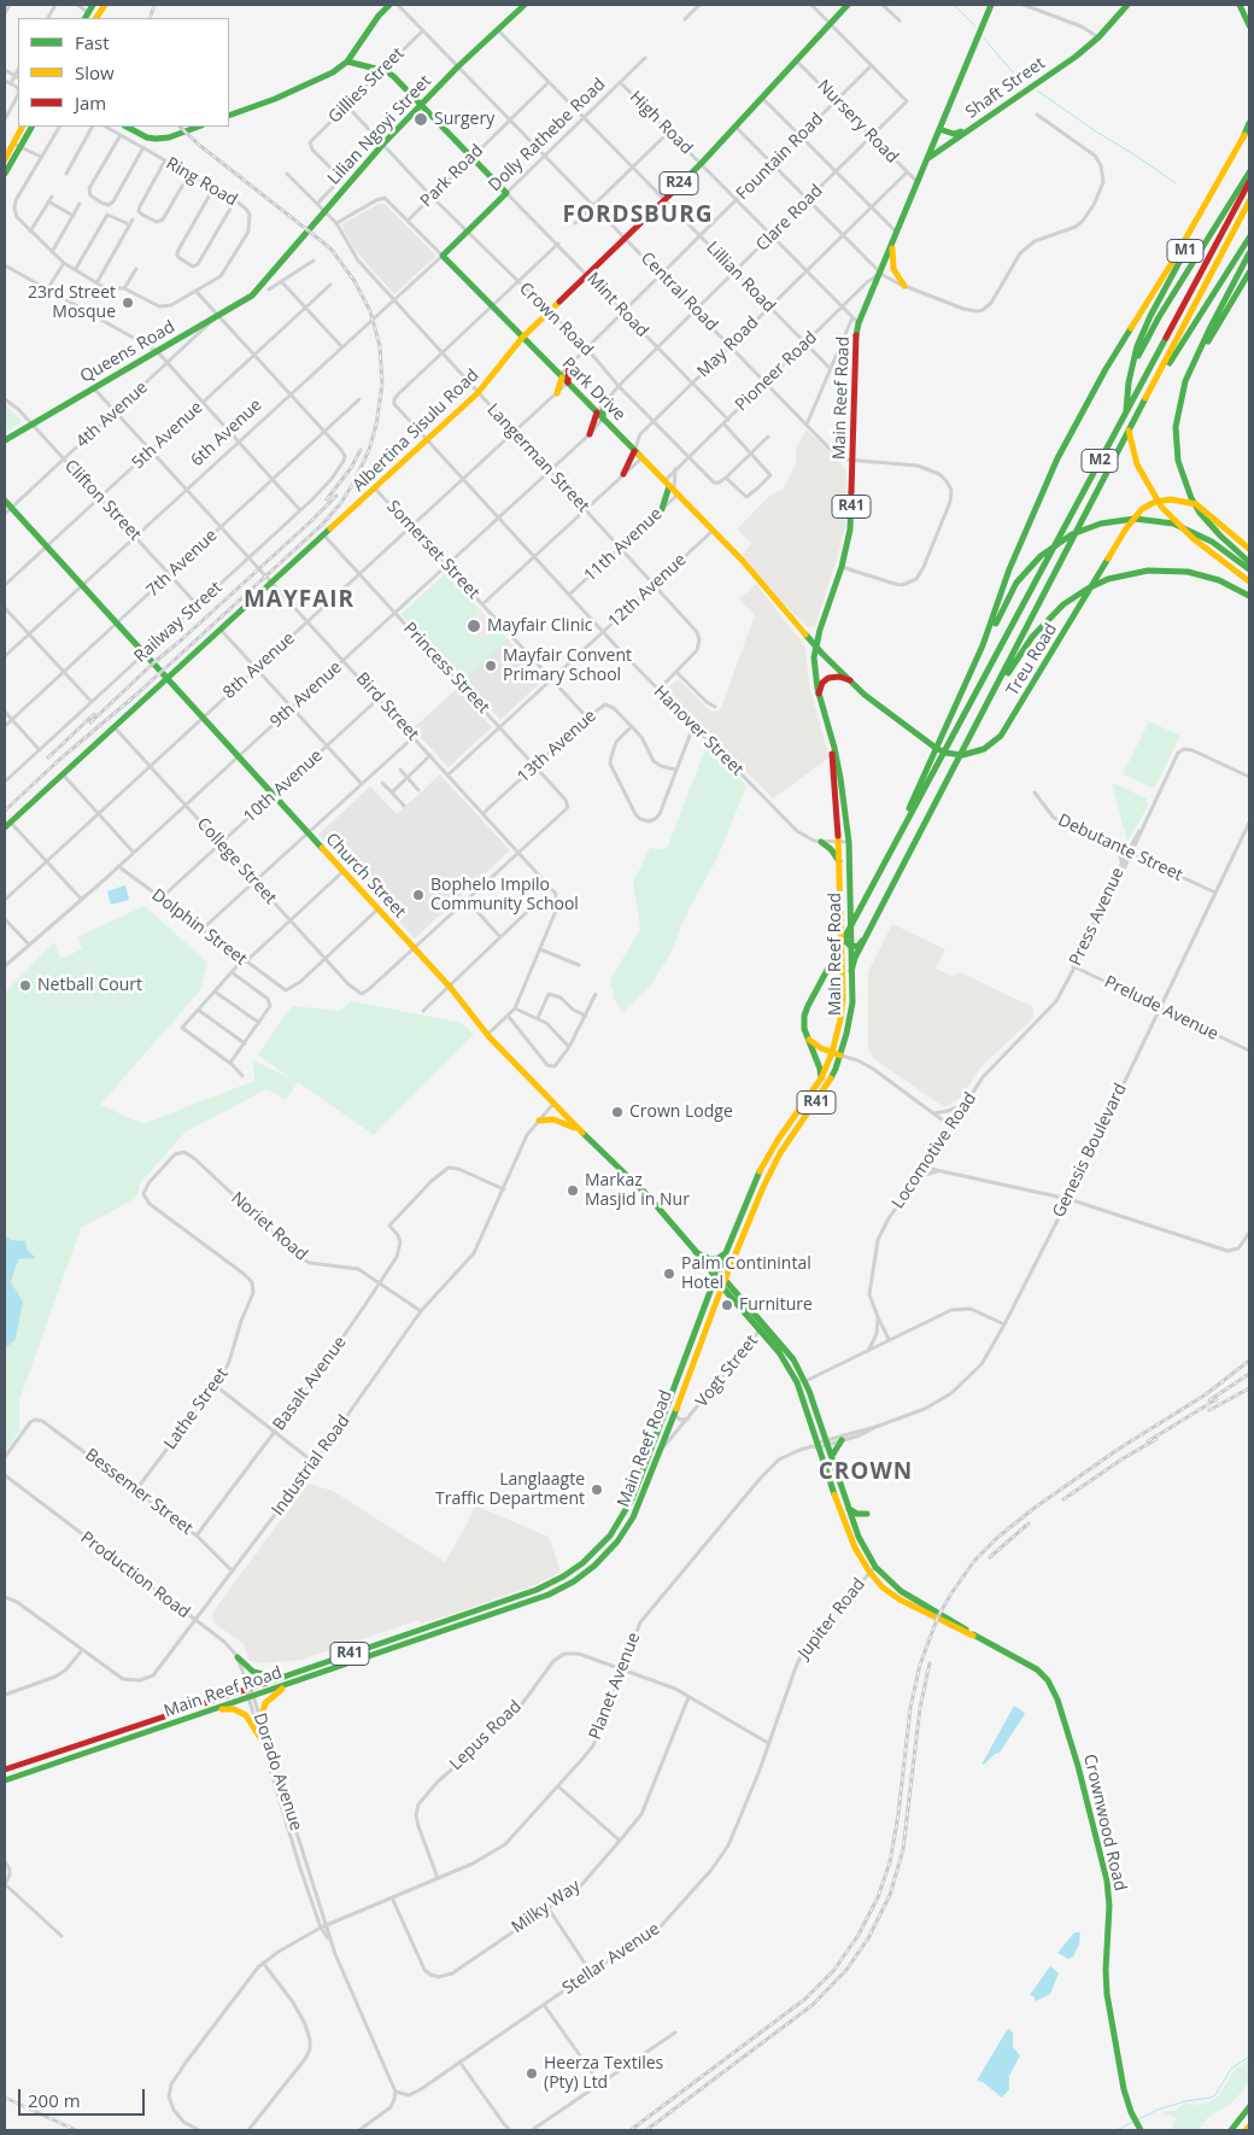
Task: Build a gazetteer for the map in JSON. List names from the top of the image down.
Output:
{
  "streets": {
    "main road": [
      "Shaft Street",
      "Lilian Ngoyi Street",
      "Dolly Rathebe Road",
      "R24",
      "M1",
      "Queens Road",
      "Park Drive",
      "Main Reef Road",
      "Albertina Sisulu Road",
      "6th Avenue",
      "M2",
      "R41",
      "Treu Road",
      "Church Street",
      "Crownwood Road"
    ],
    "street": [
      "Gillies Street",
      "Nursery Road",
      "High Road",
      "Fountain Road",
      "Park Road",
      "Ring Road",
      "Clare Road",
      "Lillian Road",
      "Central Road",
      "Mint Road",
      "Crown Road",
      "May Road",
      "Pioneer Road",
      "4th Avenue",
      "5th Avenue",
      "Langerman Street",
      "Clifton Street",
      "11th Avenue",
      "Somerset Street",
      "7th Avenue",
      "12th Avenue",
      "Railway Street",
      "8th Avenue",
      "Princess Street",
      "9th Avenue",
      "Bird Street",
      "Hanover Street",
      "13th Avenue",
      "10th Avenue",
      "Debutante Street",
      "College Street",
      "Press Avenue",
      "Dolphin Street",
      "Prelude Avenue",
      "Locomotive Road",
      "Genesis Boulevard",
      "Noriet Road",
      "Vogt Street",
      "Basalt Avenue",
      "Lathe Street",
      "Industrial Road",
      "Bessemer Street",
      "Production Road",
      "Jupiter Road",
      "Planet Avenue",
      "Lepus Road",
      "Dorado Avenue",
      "Milky Way",
      "Stellar Avenue"
    ]
  },
  "crossings": [
    ["Gillies Street", "Central Road"],
    ["Gillies Street", "Crown Road"],
    ["Shaft Street", "Main Reef Road"],
    ["Nursery Road", "Fountain Road"],
    ["Nursery Road", "Clare Road"],
    ["Nursery Road", "May Road"],
    ["Nursery Road", "Main Reef Road"],
    ["Nursery Road", "Albertina Sisulu Road"],
    ["High Road", "Dolly Rathebe Road"],
    ["High Road", "Fountain Road"],
    ["High Road", "Clare Road"],
    ["High Road", "May Road"],
    ["High Road", "Pioneer Road"],
    ["High Road", "Main Reef Road"],
    ["High Road", "Albertina Sisulu Road"],
    ["Lilian Ngoyi Street", "Lillian Road"],
    ["Lilian Ngoyi Street", "Central Road"],
    ["Lilian Ngoyi Street", "Crown Road"],
    ["Lilian Ngoyi Street", "Queens Road"],
    ["Dolly Rathebe Road", "Lillian Road"],
    ["Dolly Rathebe Road", "Central Road"],
    ["Dolly Rathebe Road", "Mint Road"],
    ["Dolly Rathebe Road", "Crown Road"],
    ["Dolly Rathebe Road", "6th Avenue"],
    ["Fountain Road", "Clare Road"],
    ["Fountain Road", "Lillian Road"],
    ["Fountain Road", "Central Road"],
    ["Fountain Road", "Mint Road"],
    ["Fountain Road", "Crown Road"],
    ["Fountain Road", "Park Drive"],
    ["Park Road", "Lillian Road"],
    ["Park Road", "Central Road"],
    ["Park Road", "Crown Road"],
    ["Park Road", "Park Drive"],
    ["Clare Road", "Lillian Road"],
    ["Clare Road", "Central Road"],
    ["Clare Road", "Mint Road"],
    ["Clare Road", "Crown Road"],
    ["Clare Road", "Park Drive"],
    ["Lillian Road", "May Road"],
    ["Lillian Road", "Pioneer Road"],
    ["Lillian Road", "Albertina Sisulu Road"],
    ["Central Road", "May Road"],
    ["Central Road", "Pioneer Road"],
    ["Central Road", "Main Reef Road"],
    ["Central Road", "Albertina Sisulu Road"],
    ["Mint Road", "May Road"],
    ["Mint Road", "Pioneer Road"],
    ["Mint Road", "Albertina Sisulu Road"],
    ["Crown Road", "May Road"],
    ["Crown Road", "Pioneer Road"],
    ["Crown Road", "Albertina Sisulu Road"],
    ["Crown Road", "6th Avenue"],
    ["May Road", "Park Drive"],
    ["Queens Road", "4th Avenue"],
    ["Queens Road", "Clifton Street"],
    ["Queens Road", "Bird Street"],
    ["Pioneer Road", "Park Drive"],
    ["Pioneer Road", "Main Reef Road"],
    ["Pioneer Road", "11th Avenue"],
    ["Park Drive", "Main Reef Road"],
    ["Park Drive", "Albertina Sisulu Road"],
    ["Park Drive", "6th Avenue"],
    ["Park Drive", "Langerman Street"],
    ["Park Drive", "11th Avenue"],
    ["Park Drive", "12th Avenue"],
    ["Park Drive", "Treu Road"],
    ["Park Drive", "9th Avenue"],
    ["Main Reef Road", "Treu Road"],
    ["Main Reef Road", "Hanover Street"],
    ["Main Reef Road", "Church Street"],
    ["Main Reef Road", "Vogt Street"],
    ["Main Reef Road", "Production Road"],
    ["Main Reef Road", "Dorado Avenue"],
    ["Main Reef Road", "Crownwood Road"],
    ["4th Avenue", "Clifton Street"],
    ["4th Avenue", "Bird Street"],
    ["4th Avenue", "Church Street"],
    ["Albertina Sisulu Road", "Langerman Street"],
    ["Albertina Sisulu Road", "Somerset Street"],
    ["Albertina Sisulu Road", "Princess Street"],
    ["Albertina Sisulu Road", "Bird Street"],
    ["Albertina Sisulu Road", "Hanover Street"],
    ["Albertina Sisulu Road", "College Street"],
    ["Albertina Sisulu Road", "Church Street"],
    ["6th Avenue", "Langerman Street"],
    ["6th Avenue", "Clifton Street"],
    ["6th Avenue", "Bird Street"],
    ["6th Avenue", "Church Street"],
    ["5th Avenue", "Clifton Street"],
    ["5th Avenue", "Bird Street"],
    ["5th Avenue", "Church Street"],
    ["Langerman Street", "11th Avenue"],
    ["Langerman Street", "12th Avenue"],
    ["Langerman Street", "8th Avenue"],
    ["Langerman Street", "9th Avenue"],
    ["Langerman Street", "Hanover Street"],
    ["Clifton Street", "7th Avenue"],
    ["Clifton Street", "Railway Street"],
    ["11th Avenue", "Hanover Street"],
    ["Somerset Street", "12th Avenue"],
    ["Somerset Street", "8th Avenue"],
    ["Somerset Street", "9th Avenue"],
    ["Somerset Street", "13th Avenue"],
    ["7th Avenue", "Railway Street"],
    ["7th Avenue", "Bird Street"],
    ["7th Avenue", "Church Street"],
    ["12th Avenue", "Princess Street"],
    ["12th Avenue", "Bird Street"],
    ["12th Avenue", "Hanover Street"],
    ["Railway Street", "Bird Street"],
    ["Railway Street", "Church Street"],
    ["8th Avenue", "Princess Street"],
    ["8th Avenue", "Bird Street"],
    ["8th Avenue", "Hanover Street"],
    ["8th Avenue", "College Street"],
    ["8th Avenue", "Church Street"],
    ["Princess Street", "9th Avenue"],
    ["Princess Street", "Bird Street"],
    ["Princess Street", "13th Avenue"],
    ["9th Avenue", "Bird Street"],
    ["9th Avenue", "Hanover Street"],
    ["9th Avenue", "College Street"],
    ["9th Avenue", "Church Street"],
    ["9th Avenue", "Dolphin Street"],
    ["Bird Street", "13th Avenue"],
    ["Bird Street", "10th Avenue"],
    ["10th Avenue", "College Street"],
    ["10th Avenue", "Church Street"],
    ["10th Avenue", "Dolphin Street"],
    ["Debutante Street", "Press Avenue"],
    ["Debutante Street", "Genesis Boulevard"],
    ["College Street", "Church Street"],
    ["College Street", "Dolphin Street"],
    ["Church Street", "Industrial Road"],
    ["Church Street", "Crownwood Road"],
    ["Press Avenue", "Prelude Avenue"],
    ["Press Avenue", "Locomotive Road"],
    ["Prelude Avenue", "Genesis Boulevard"],
    ["Genesis Boulevard", "Planet Avenue"],
    ["Genesis Boulevard", "Crownwood Road"],
    ["Noriet Road", "Basalt Avenue"],
    ["Noriet Road", "Lathe Street"],
    ["Noriet Road", "Industrial Road"],
    ["Vogt Street", "Crownwood Road"],
    ["Basalt Avenue", "Industrial Road"],
    ["Basalt Avenue", "Bessemer Street"],
    ["Lathe Street", "Bessemer Street"],
    ["Industrial Road", "Bessemer Street"],
    ["Industrial Road", "Production Road"],
    ["Production Road", "Dorado Avenue"],
    ["Jupiter Road", "Crownwood Road"],
    ["Jupiter Road", "Stellar Avenue"],
    ["Planet Avenue", "Lepus Road"],
    ["Planet Avenue", "Dorado Avenue"],
    ["Planet Avenue", "Crownwood Road"],
    ["Planet Avenue", "Milky Way"],
    ["Lepus Road", "Milky Way"],
    ["Dorado Avenue", "Stellar Avenue"]
  ],
  "districts": ["FORDSBURG", "MAYFAIR", "CROWN"],
  "places": [
    "Surgery",
    "23rd Street Mosque",
    "Mayfair Clinic",
    "Mayfair Convent Primary School",
    "Bophelo Impilo Community School",
    "Netball Court",
    "Crown Lodge",
    "Markaz Masjid in Nur",
    "Palm Continintal Hotel",
    "Furniture",
    "Langlaagte Traffic Department",
    "Heerza Textiles (Pty) Ltd"
  ],
  "legend": ["Fast", "Slow", "Jam"],
  "scale_bar": "200 m"
}
